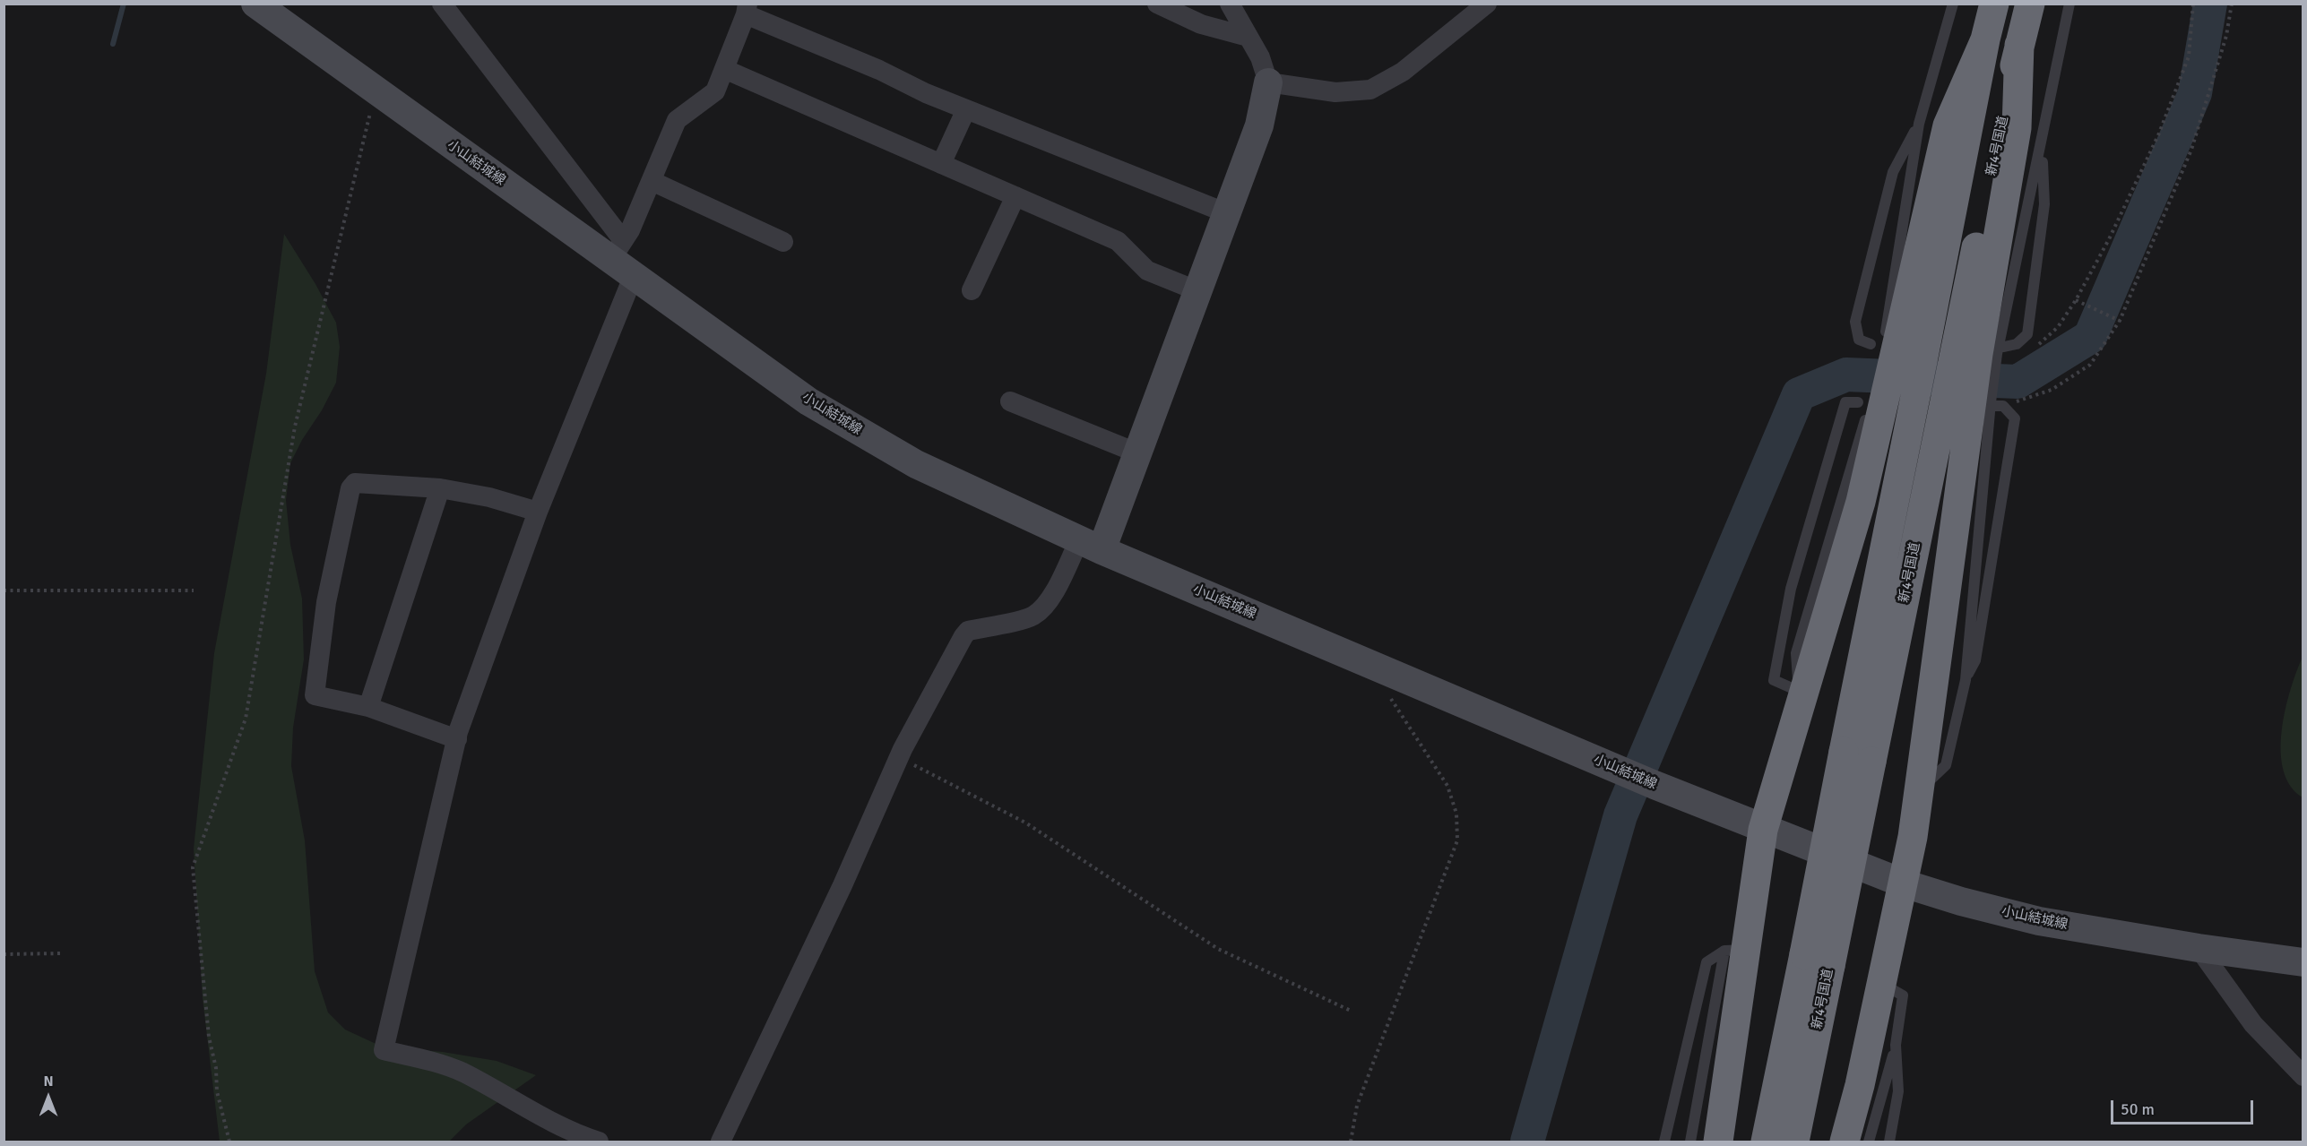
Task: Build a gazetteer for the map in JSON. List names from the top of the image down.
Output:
{
  "streets": {
    "highway": ["新4号国道"],
    "main road": ["小山結城線"]
  },
  "scale_bar": "50 m",
  "north": "top"
}
